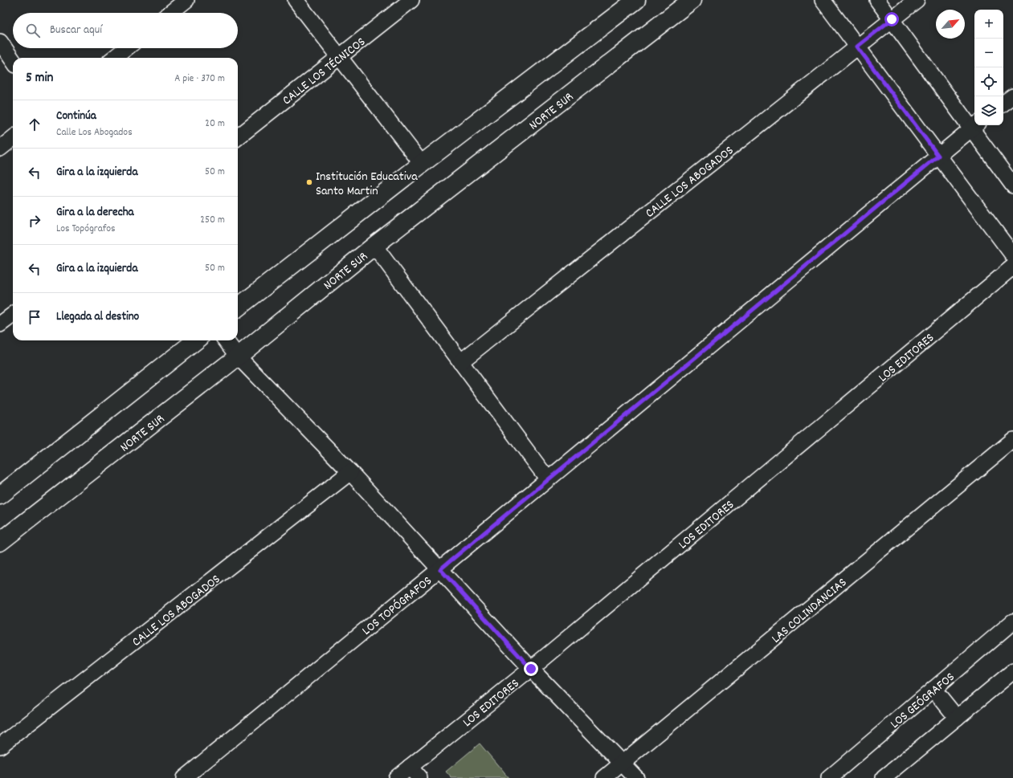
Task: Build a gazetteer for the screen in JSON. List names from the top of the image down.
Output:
{
  "streets": {
    "street": [
      "CALLE LOS TÉCNICOS",
      "NORTE SUR",
      "CALLE LOS ABOGADOS",
      "LOS EDITORES",
      "LOS TOPÓGRAFOS",
      "LAS COLINDANCIAS",
      "LOS GEÓGRAFOS"
    ]
  },
  "places": ["Institución Educativa Santo Martin"],
  "north": "top right",
  "page": {
    "map_buttons": ["+", "−"],
    "search": "Buscar aquí",
    "heading": ["5 min", "A pie · 370 m"],
    "list": [
      ["Continúa", "Calle Los Abogados", "20 m"],
      ["Gira a la izquierda", "50 m"],
      ["Gira a la derecha", "Los Topógrafos", "250 m"],
      ["Gira a la izquierda", "50 m"],
      "Llegada al destino"
    ]
  }
}
